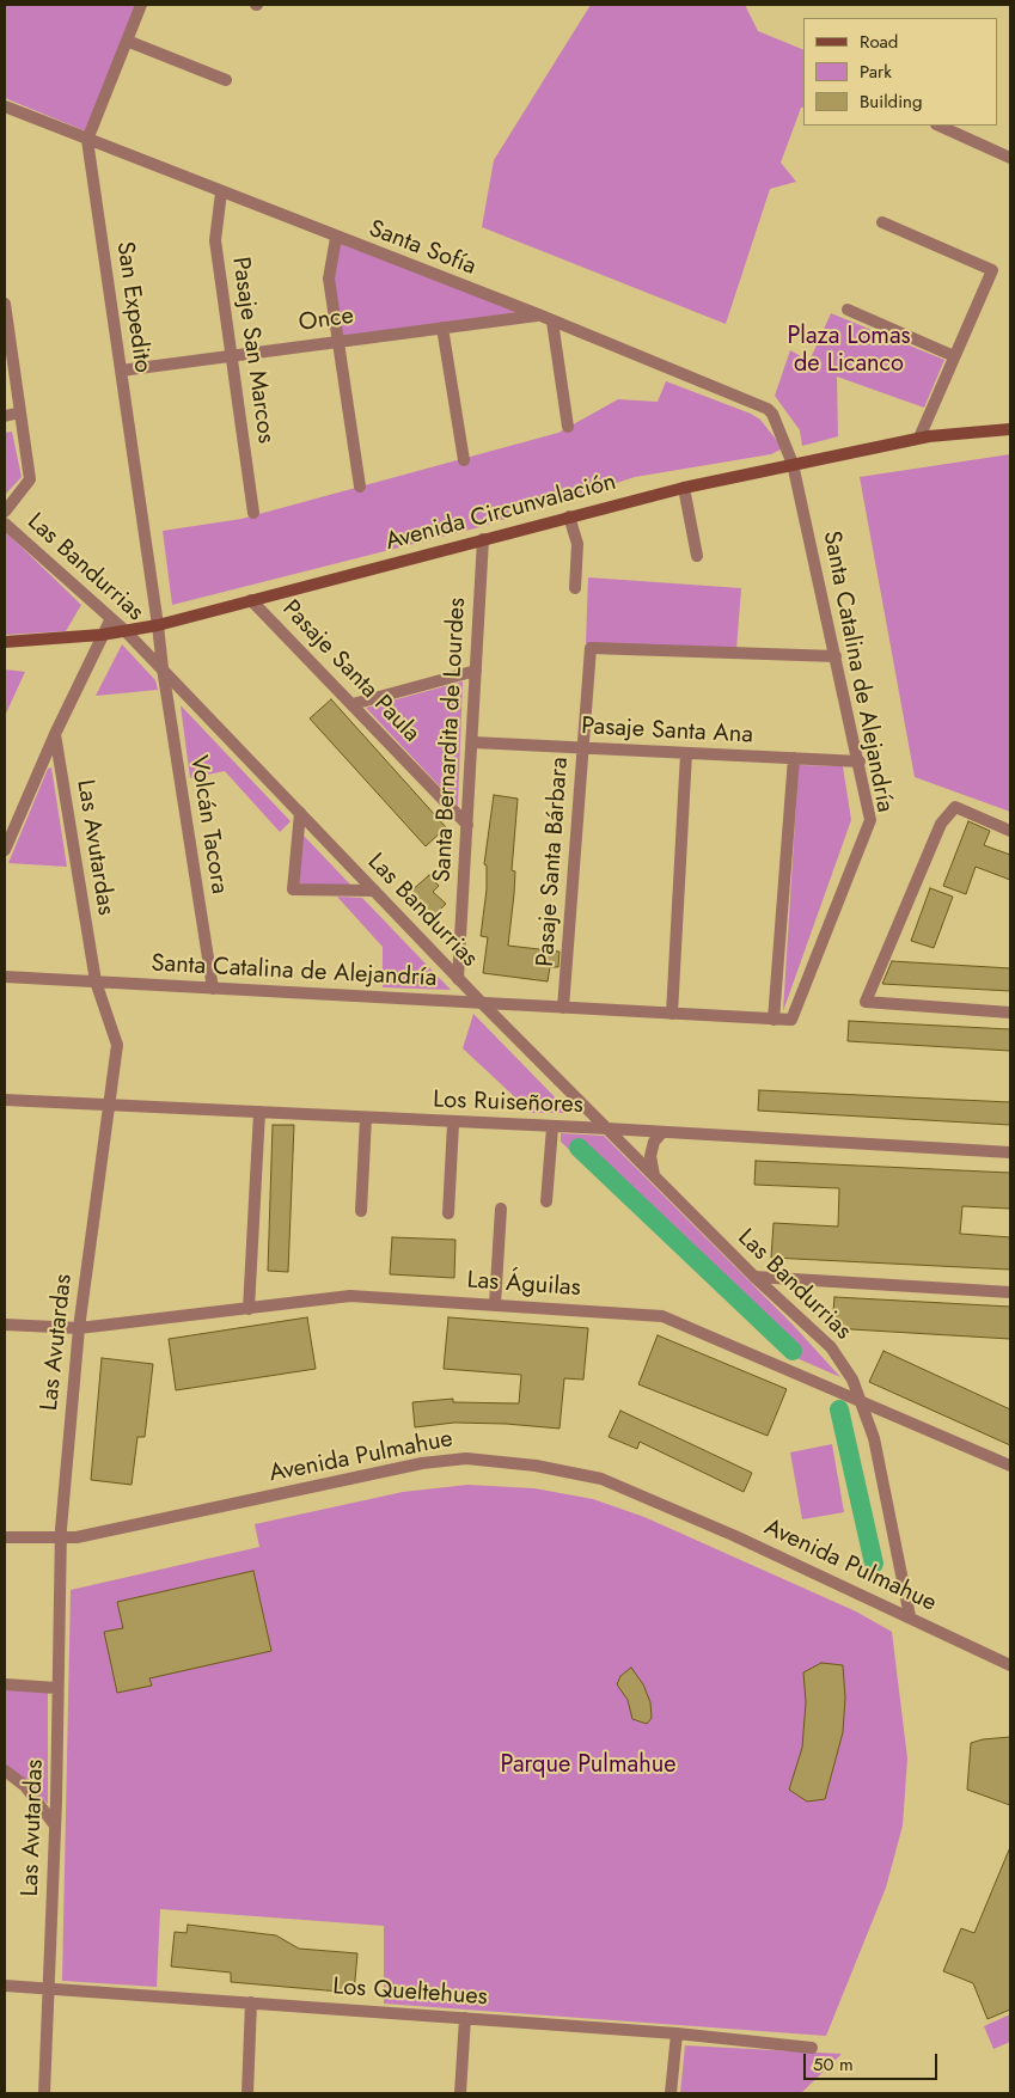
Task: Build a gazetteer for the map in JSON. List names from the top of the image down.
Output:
{
  "streets": {
    "main road": ["Avenida Circunvalación"],
    "street": [
      "Santa Sofía",
      "San Expedito",
      "Once",
      "Pasaje San Marcos",
      "Las Bandurrias",
      "Pasaje Santa Paula",
      "Santa Catalina de Alejandría",
      "Pasaje Santa Ana",
      "Santa Bernardita de Lourdes",
      "Volcán Tacora",
      "Las Avutardas",
      "Pasaje Santa Bárbara",
      "Los Ruiseñores",
      "Las Águilas",
      "Avenida Pulmahue",
      "Los Queltehues"
    ]
  },
  "crossings": [
    ["Santa Sofía", "San Expedito"],
    ["Santa Sofía", "Once"],
    ["Santa Sofía", "Pasaje San Marcos"],
    ["Santa Sofía", "Avenida Circunvalación"],
    ["Santa Sofía", "Santa Catalina de Alejandría"],
    ["San Expedito", "Once"],
    ["San Expedito", "Avenida Circunvalación"],
    ["San Expedito", "Las Bandurrias"],
    ["Once", "Pasaje San Marcos"],
    ["Avenida Circunvalación", "Las Bandurrias"],
    ["Avenida Circunvalación", "Pasaje Santa Paula"],
    ["Avenida Circunvalación", "Santa Catalina de Alejandría"],
    ["Avenida Circunvalación", "Santa Bernardita de Lourdes"],
    ["Las Bandurrias", "Santa Catalina de Alejandría"],
    ["Las Bandurrias", "Santa Bernardita de Lourdes"],
    ["Las Bandurrias", "Volcán Tacora"],
    ["Las Bandurrias", "Los Ruiseñores"],
    ["Las Bandurrias", "Las Águilas"],
    ["Las Bandurrias", "Avenida Pulmahue"],
    ["Pasaje Santa Paula", "Santa Bernardita de Lourdes"],
    ["Santa Catalina de Alejandría", "Pasaje Santa Ana"],
    ["Santa Catalina de Alejandría", "Volcán Tacora"],
    ["Santa Catalina de Alejandría", "Las Avutardas"],
    ["Santa Catalina de Alejandría", "Pasaje Santa Bárbara"],
    ["Pasaje Santa Ana", "Santa Bernardita de Lourdes"],
    ["Pasaje Santa Ana", "Pasaje Santa Bárbara"],
    ["Las Avutardas", "Los Ruiseñores"],
    ["Las Avutardas", "Las Águilas"],
    ["Las Avutardas", "Avenida Pulmahue"],
    ["Las Avutardas", "Los Queltehues"]
  ],
  "parks": ["Plaza Lomas de Licanco", "Parque Pulmahue"],
  "legend": ["Road", "Park", "Building"],
  "scale_bar": "50 m"
}
